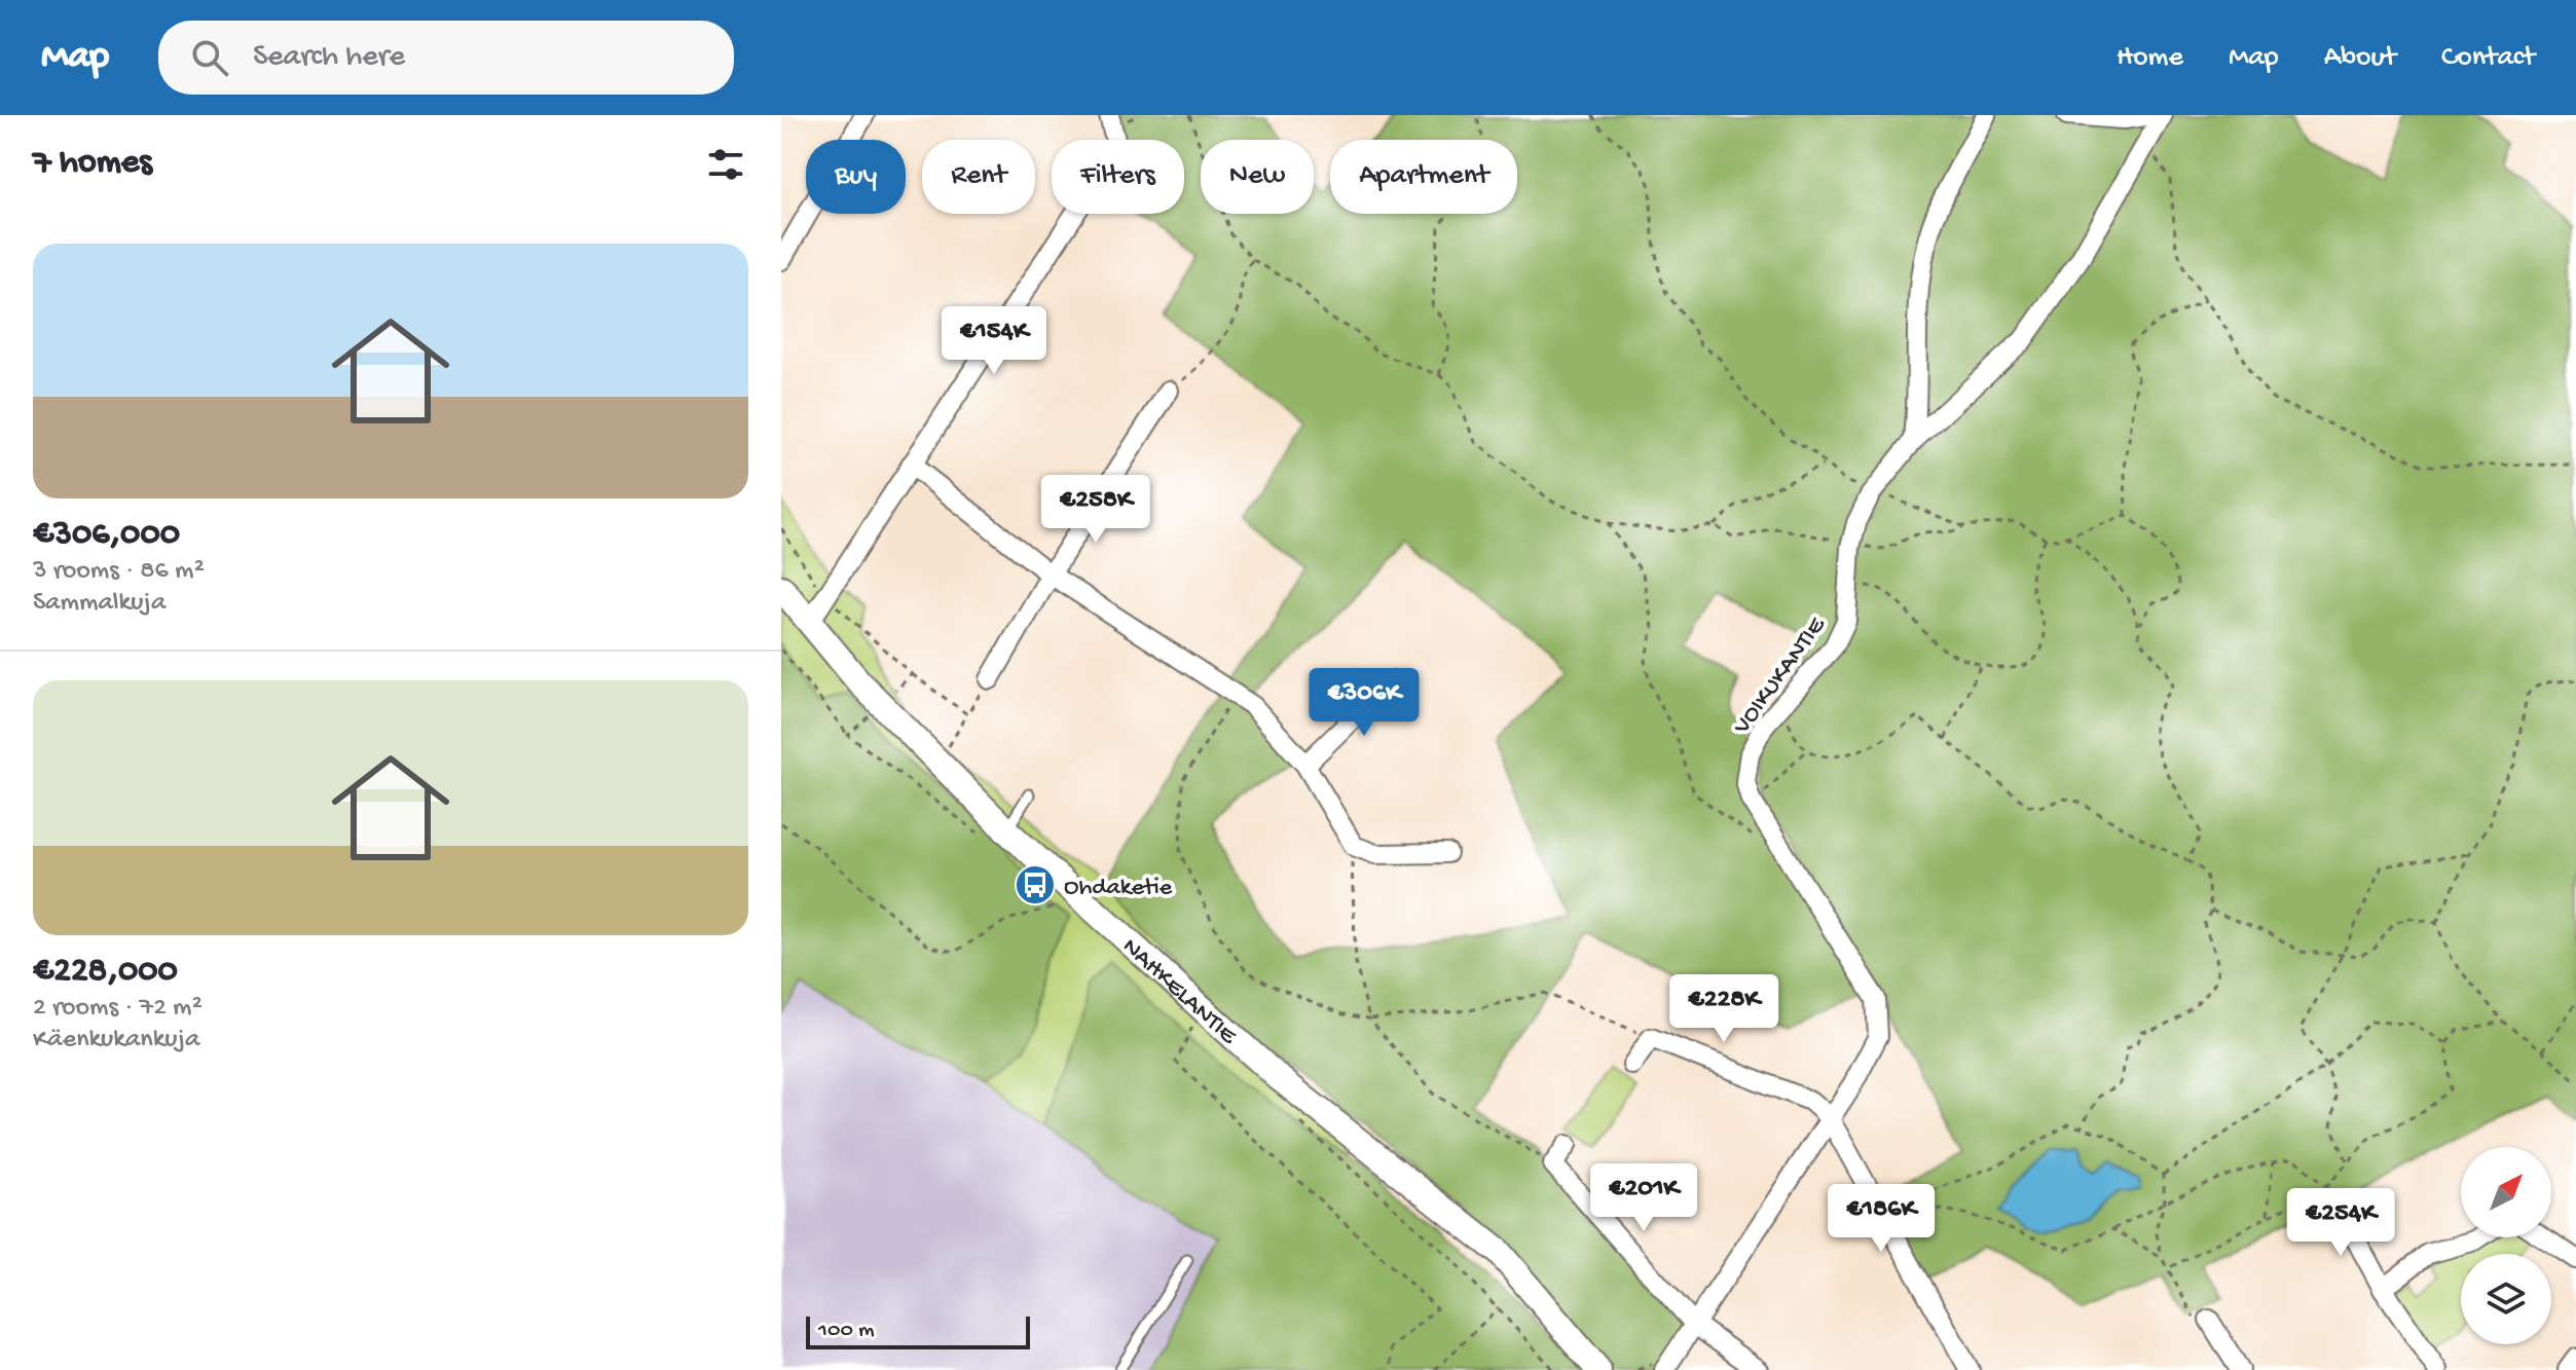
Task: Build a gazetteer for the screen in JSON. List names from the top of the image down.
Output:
{
  "streets": {
    "main road": ["NAHKELANTIE"],
    "street": ["VOIKUKANTIE"]
  },
  "places": {
    "bus stop": ["Ohdaketie"]
  },
  "scale_bar": "100 m",
  "north": "top right",
  "page": {
    "header": "Map",
    "search": "Search here",
    "nav": [
      "Home",
      "Map",
      "About",
      "Contact"
    ],
    "heading": "7 homes",
    "chip": [
      "Buy",
      "Rent",
      "Filters",
      "New",
      "Apartment"
    ],
    "list": [
      {
        "name": "€306,000",
        "note": "3 rooms · 86 m² · Sammalkuja"
      },
      {
        "name": "€228,000",
        "note": "2 rooms · 72 m² · Käenkukankuja"
      }
    ],
    "price": [
      "€154K",
      "€258K",
      "€306K",
      "€228K",
      "€201K",
      "€186K",
      "€254K"
    ],
    "scale": "100 m"
  }
}
